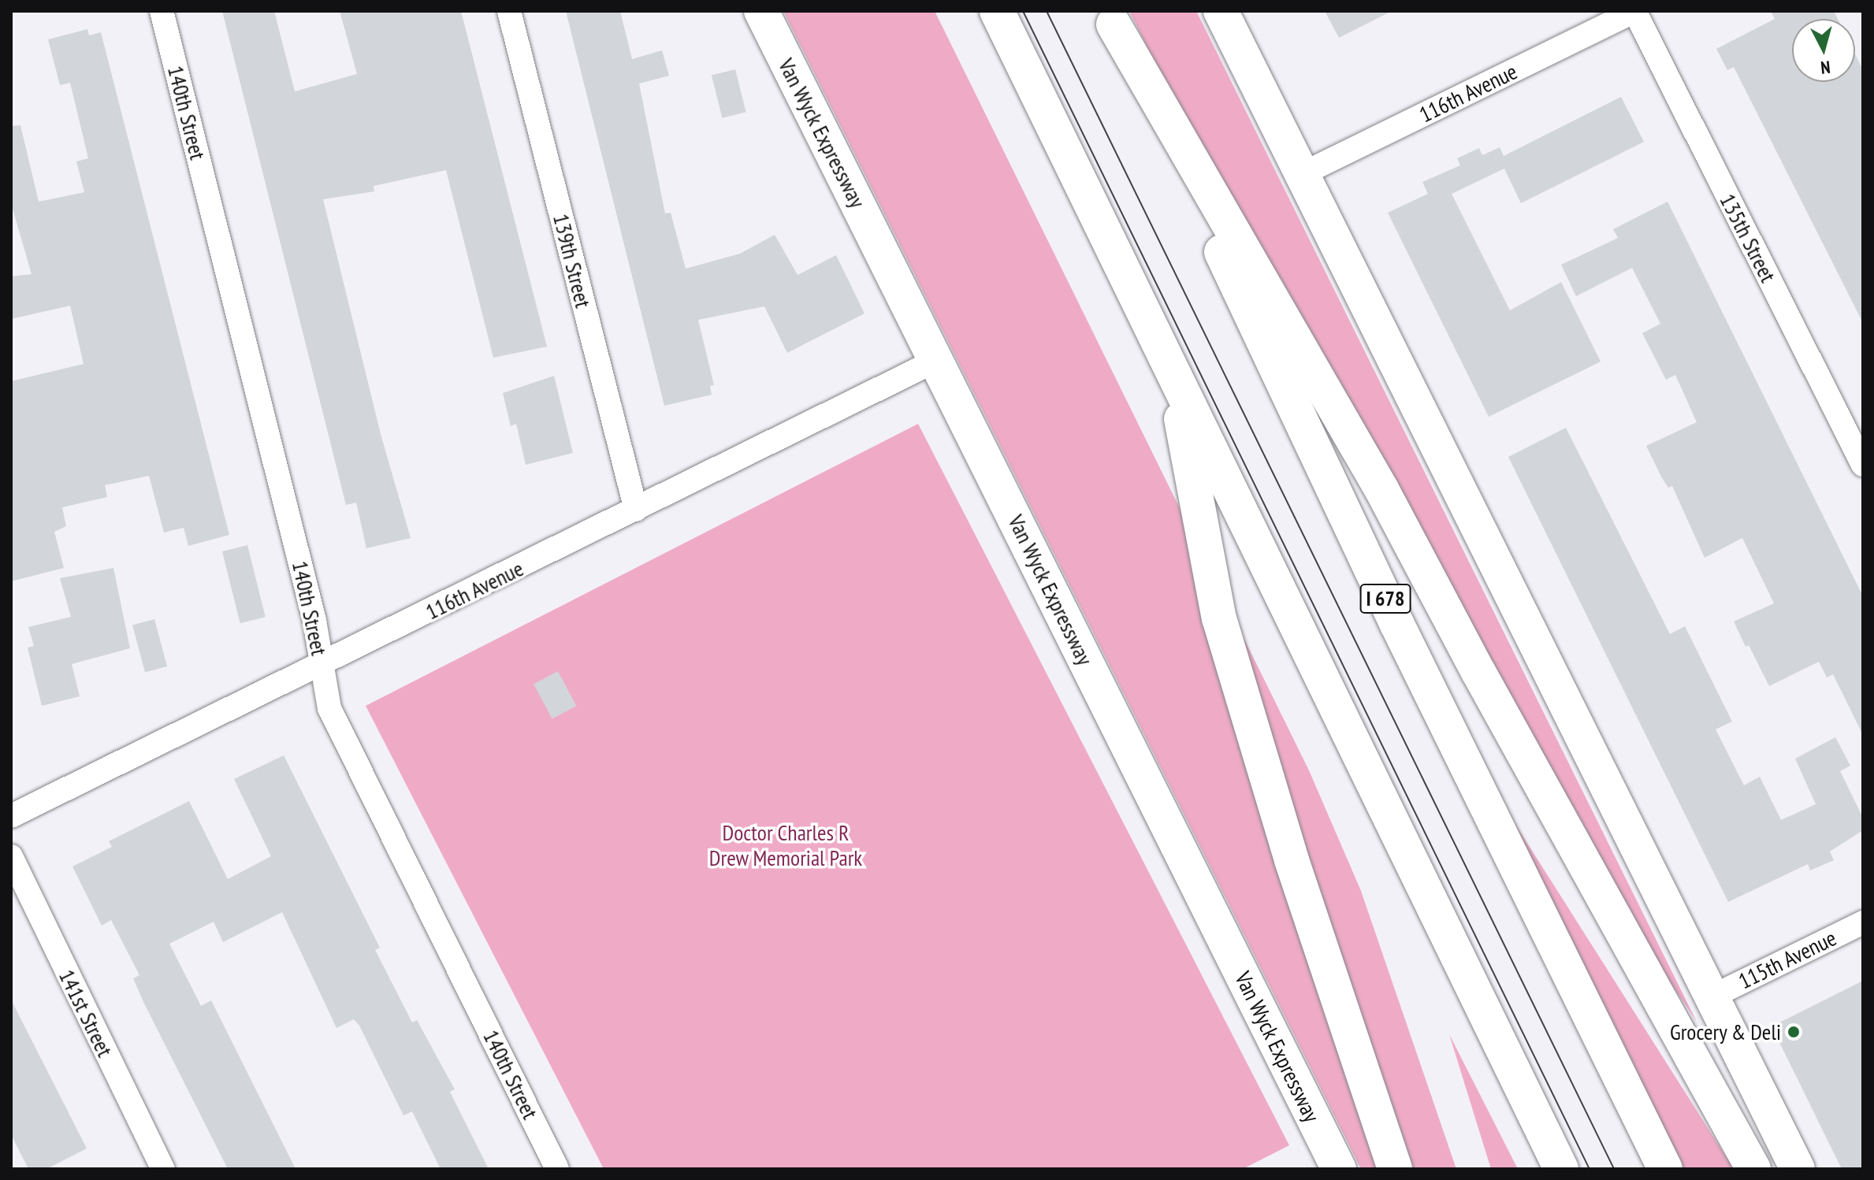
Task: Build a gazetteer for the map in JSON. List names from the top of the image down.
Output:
{
  "streets": {
    "main road": ["Van Wyck Expressway", "I 678"],
    "street": [
      "116th Avenue",
      "140th Street",
      "135th Street",
      "139th Street",
      "115th Avenue",
      "141st Street"
    ]
  },
  "crossings": [
    ["116th Avenue", "140th Street"],
    ["116th Avenue", "Van Wyck Expressway"],
    ["116th Avenue", "135th Street"],
    ["116th Avenue", "139th Street"]
  ],
  "parks": ["Doctor Charles R Drew Memorial Park"],
  "places": ["Grocery & Deli"],
  "north": "bottom"
}
